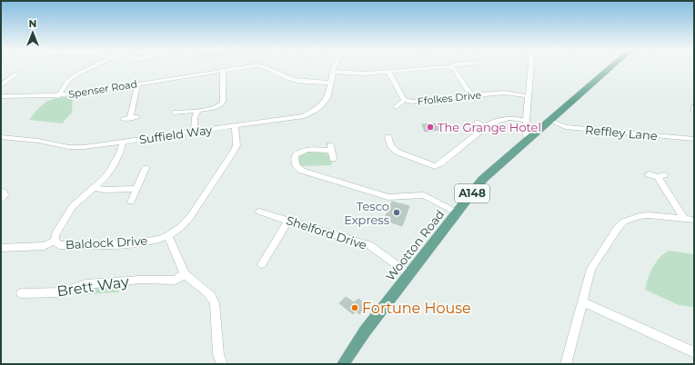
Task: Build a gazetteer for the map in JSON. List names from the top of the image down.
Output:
{
  "streets": {
    "main road": ["A148", "Wootton Road"],
    "street": [
      "Spenser Road",
      "Ffolkes Drive",
      "Reffley Lane",
      "Suffield Way",
      "Shelford Drive",
      "Baldock Drive",
      "Brett Way"
    ]
  },
  "crossings": [
    ["Spenser Road", "Suffield Way"],
    ["Reffley Lane", "Wootton Road"],
    ["Suffield Way", "Baldock Drive"],
    ["Shelford Drive", "Wootton Road"]
  ],
  "places": ["The Grange Hotel", "Tesco Express", "Fortune House"],
  "north": "top"
}
